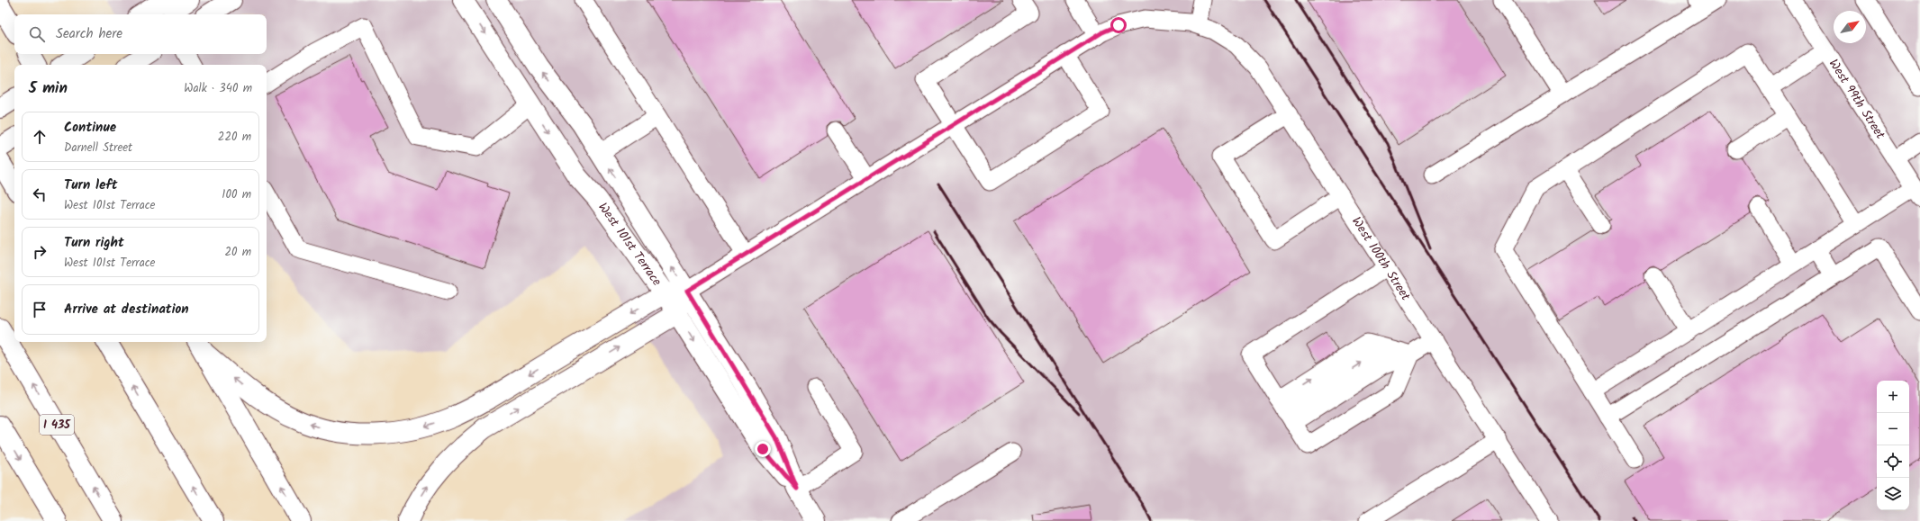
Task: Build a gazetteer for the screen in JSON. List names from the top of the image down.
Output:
{
  "streets": {
    "main road": ["West 101st Terrace", "I 435"],
    "street": ["West 99th Street", "West 100th Street"]
  },
  "crossings": [
    ["West 101st Terrace", "West 100th Street"]
  ],
  "north": "top right",
  "page": {
    "search": "Search here",
    "heading": ["5 min", "Walk · 340 m"],
    "list": [
      ["Continue", "Darnell Street", "220 m"],
      ["Turn left", "West 101st Terrace", "100 m"],
      ["Turn right", "West 101st Terrace", "20 m"],
      "Arrive at destination"
    ],
    "map_buttons": ["+", "−"]
  }
}
